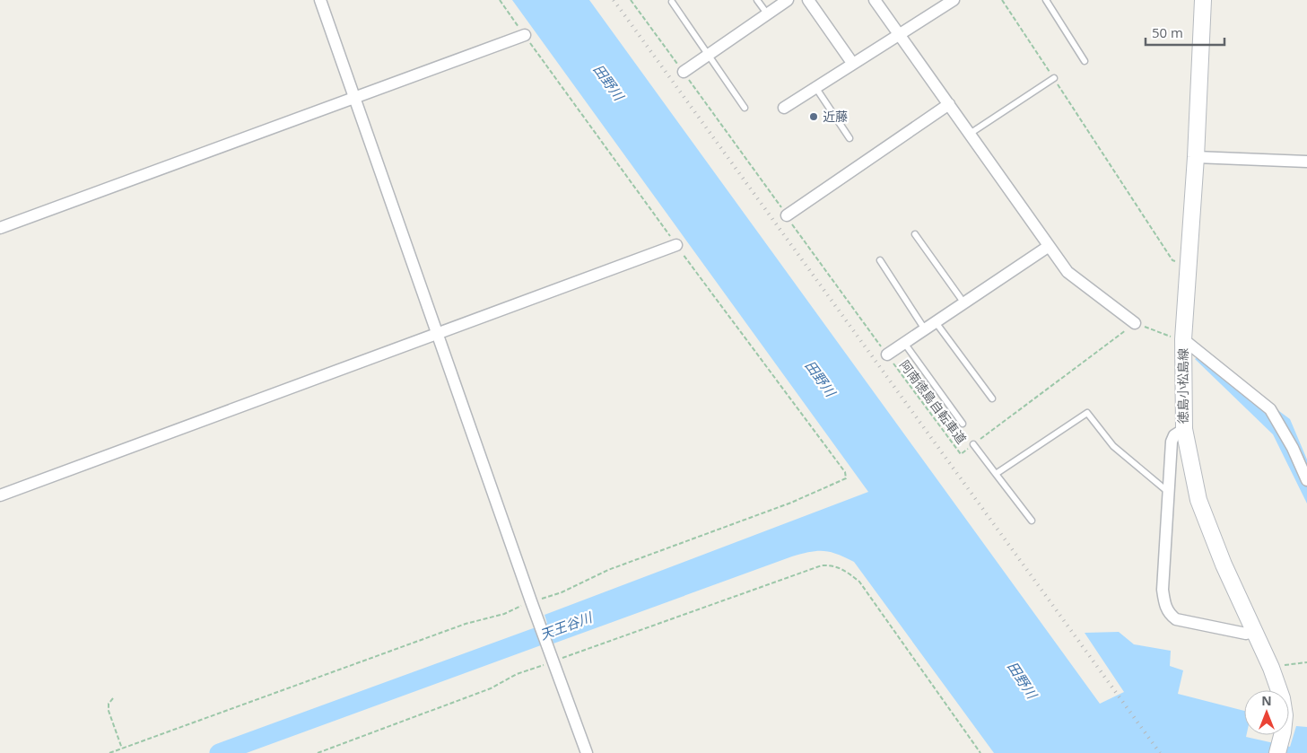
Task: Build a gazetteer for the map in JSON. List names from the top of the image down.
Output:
{
  "streets": {
    "main road": ["徳島小松島線"],
    "path": ["阿南徳島自転車道"]
  },
  "water": ["田野川", "天王谷川"],
  "places": ["近藤"],
  "scale_bar": "50 m",
  "north": "top"
}
